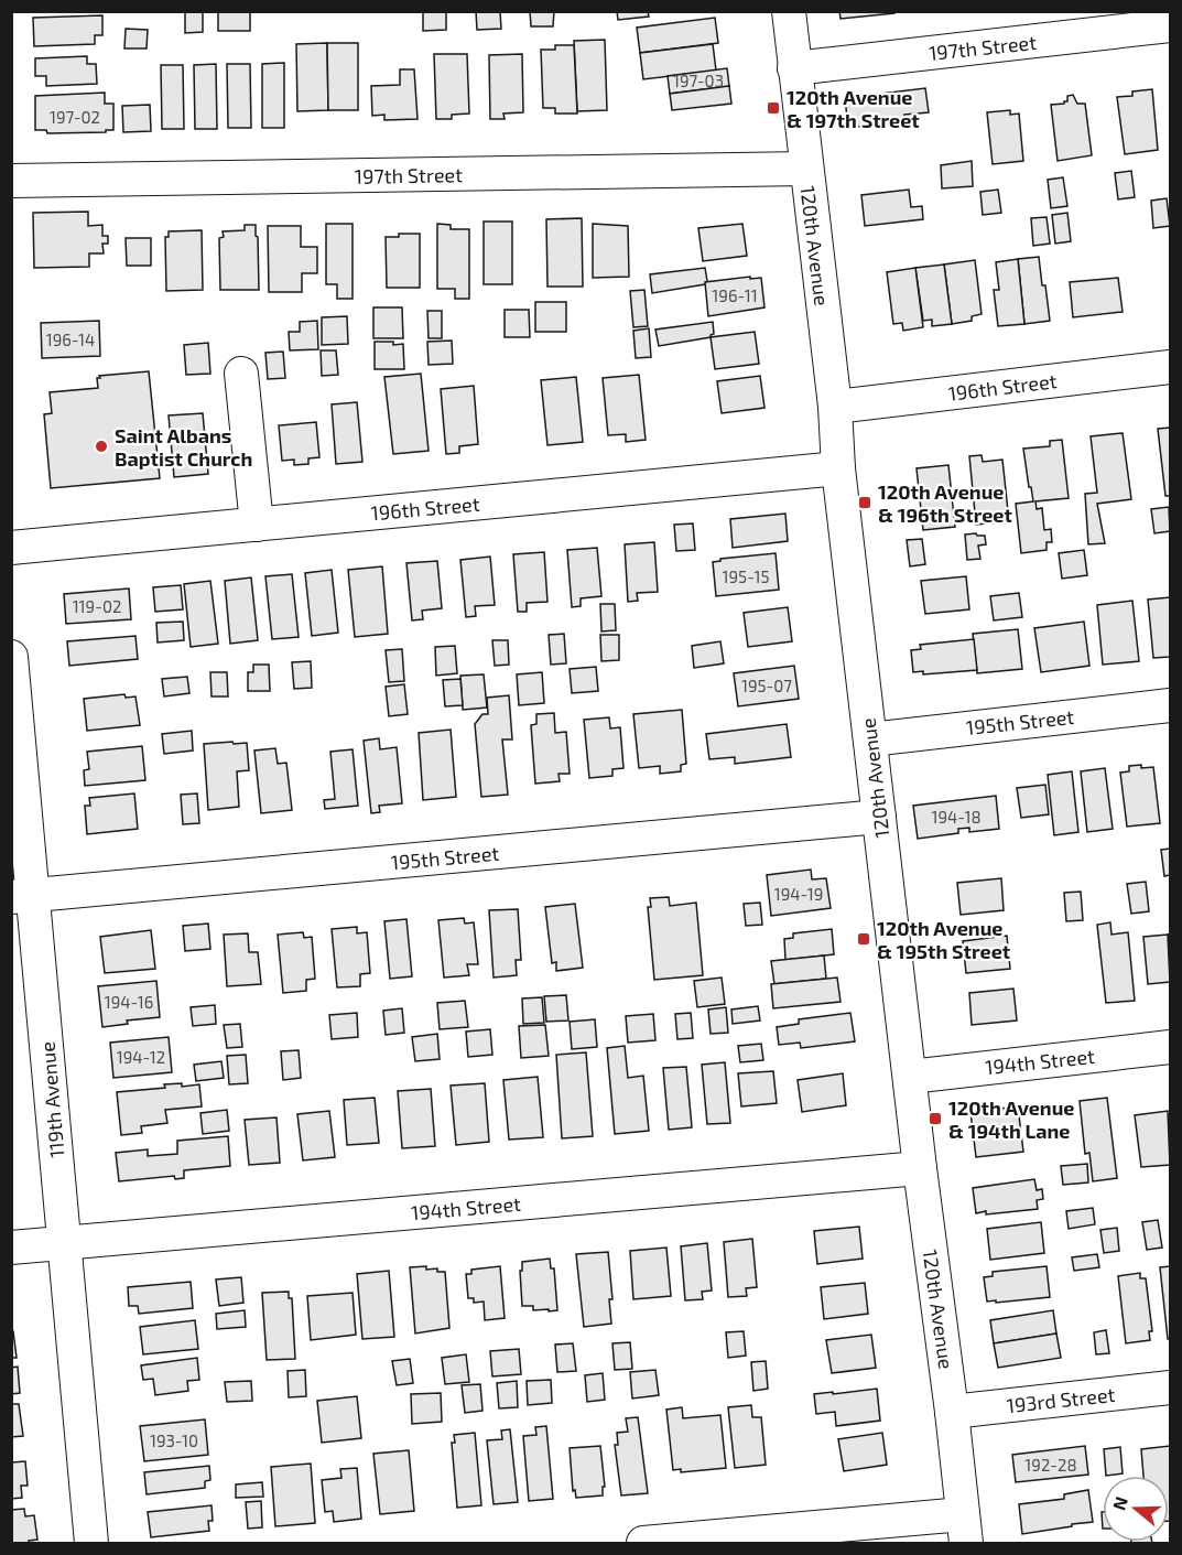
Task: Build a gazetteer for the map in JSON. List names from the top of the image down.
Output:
{
  "streets": {
    "street": [
      "197th Street",
      "120th Avenue",
      "196th Street",
      "195th Street",
      "194th Street",
      "119th Avenue",
      "193rd Street"
    ]
  },
  "crossings": [
    ["197th Street", "120th Avenue"],
    ["120th Avenue", "196th Street"],
    ["120th Avenue", "195th Street"],
    ["120th Avenue", "194th Street"],
    ["120th Avenue", "193rd Street"],
    ["195th Street", "119th Avenue"],
    ["194th Street", "119th Avenue"]
  ],
  "places": {
    "transit": [
      "120th Avenue & 197th Street",
      "120th Avenue & 196th Street",
      "120th Avenue & 195th Street",
      "120th Avenue & 194th Lane"
    ],
    "other": ["Saint Albans Baptist Church"]
  },
  "house_numbers": [
    "197-03",
    "197-02",
    "196-11",
    "196-14",
    "195-15",
    "119-02",
    "195-07",
    "194-18",
    "194-19",
    "194-16",
    "194-12",
    "193-10",
    "192-28"
  ],
  "north": "left"
}
